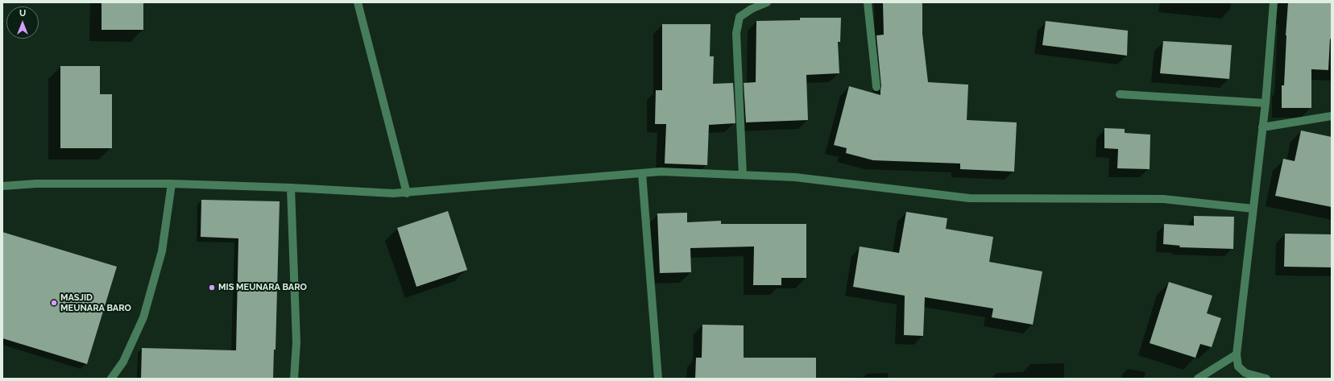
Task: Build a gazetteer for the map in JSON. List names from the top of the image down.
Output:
{
  "places": ["MIS MEUNARA BARO", "MASJID MEUNARA BARO"],
  "north": "top"
}
